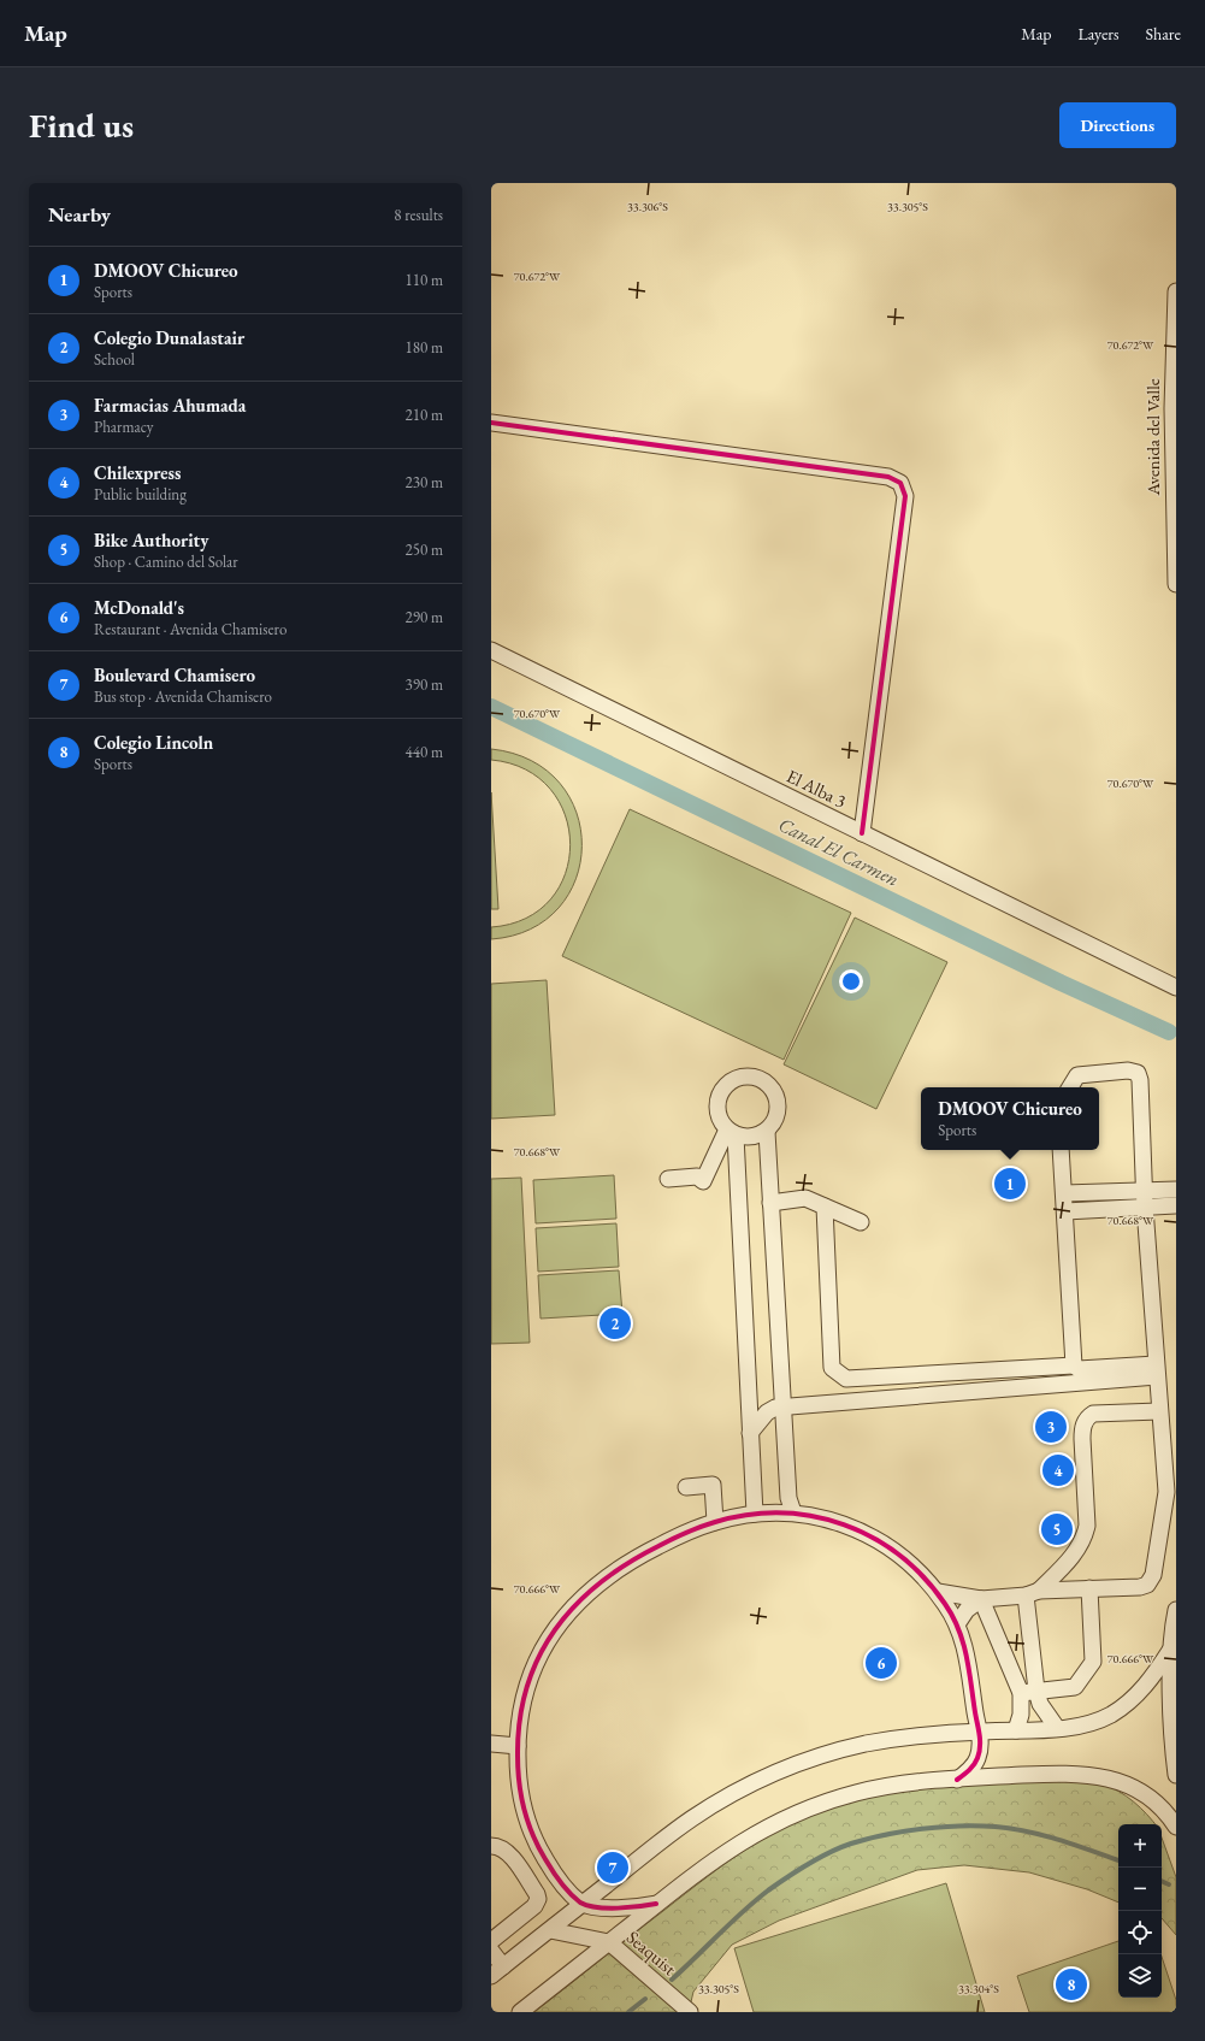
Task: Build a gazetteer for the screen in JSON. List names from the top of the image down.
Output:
{
  "streets": {
    "street": ["Avenida del Valle", "El Alba 3", "Seaquist"]
  },
  "water": ["Canal El Carmen"],
  "page": {
    "header": "Map",
    "nav": ["Map", "Layers", "Share"],
    "buttons": "Directions",
    "title": "Find us",
    "heading": ["Nearby", "8 results"],
    "list": [
      {
        "mark": "1",
        "name": "DMOOV Chicureo",
        "note": "Sports",
        "value": "110 m"
      },
      {
        "mark": "2",
        "name": "Colegio Dunalastair",
        "note": "School",
        "value": "180 m"
      },
      {
        "mark": "3",
        "name": "Farmacias Ahumada",
        "note": "Pharmacy",
        "value": "210 m"
      },
      {
        "mark": "4",
        "name": "Chilexpress",
        "note": "Public building",
        "value": "230 m"
      },
      {
        "mark": "5",
        "name": "Bike Authority",
        "note": "Shop · Camino del Solar",
        "value": "250 m"
      },
      {
        "mark": "6",
        "name": "McDonald's",
        "note": "Restaurant · Avenida Chamisero",
        "value": "290 m"
      },
      {
        "mark": "7",
        "name": "Boulevard Chamisero",
        "note": "Bus stop · Avenida Chamisero",
        "value": "390 m"
      },
      {
        "mark": "8",
        "name": "Colegio Lincoln",
        "note": "Sports",
        "value": "440 m"
      }
    ],
    "popup": ["DMOOV Chicureo", "Sports"],
    "pins": [
      "1",
      "2",
      "3",
      "4",
      "5",
      "6",
      "7",
      "8"
    ],
    "map_buttons": ["+", "−"]
  },
  "coordinates": [
    "33.306°S",
    "33.305°S",
    "70.672°W",
    "70.670°W",
    "70.668°W",
    "70.666°W",
    "33.304°S"
  ]
}
